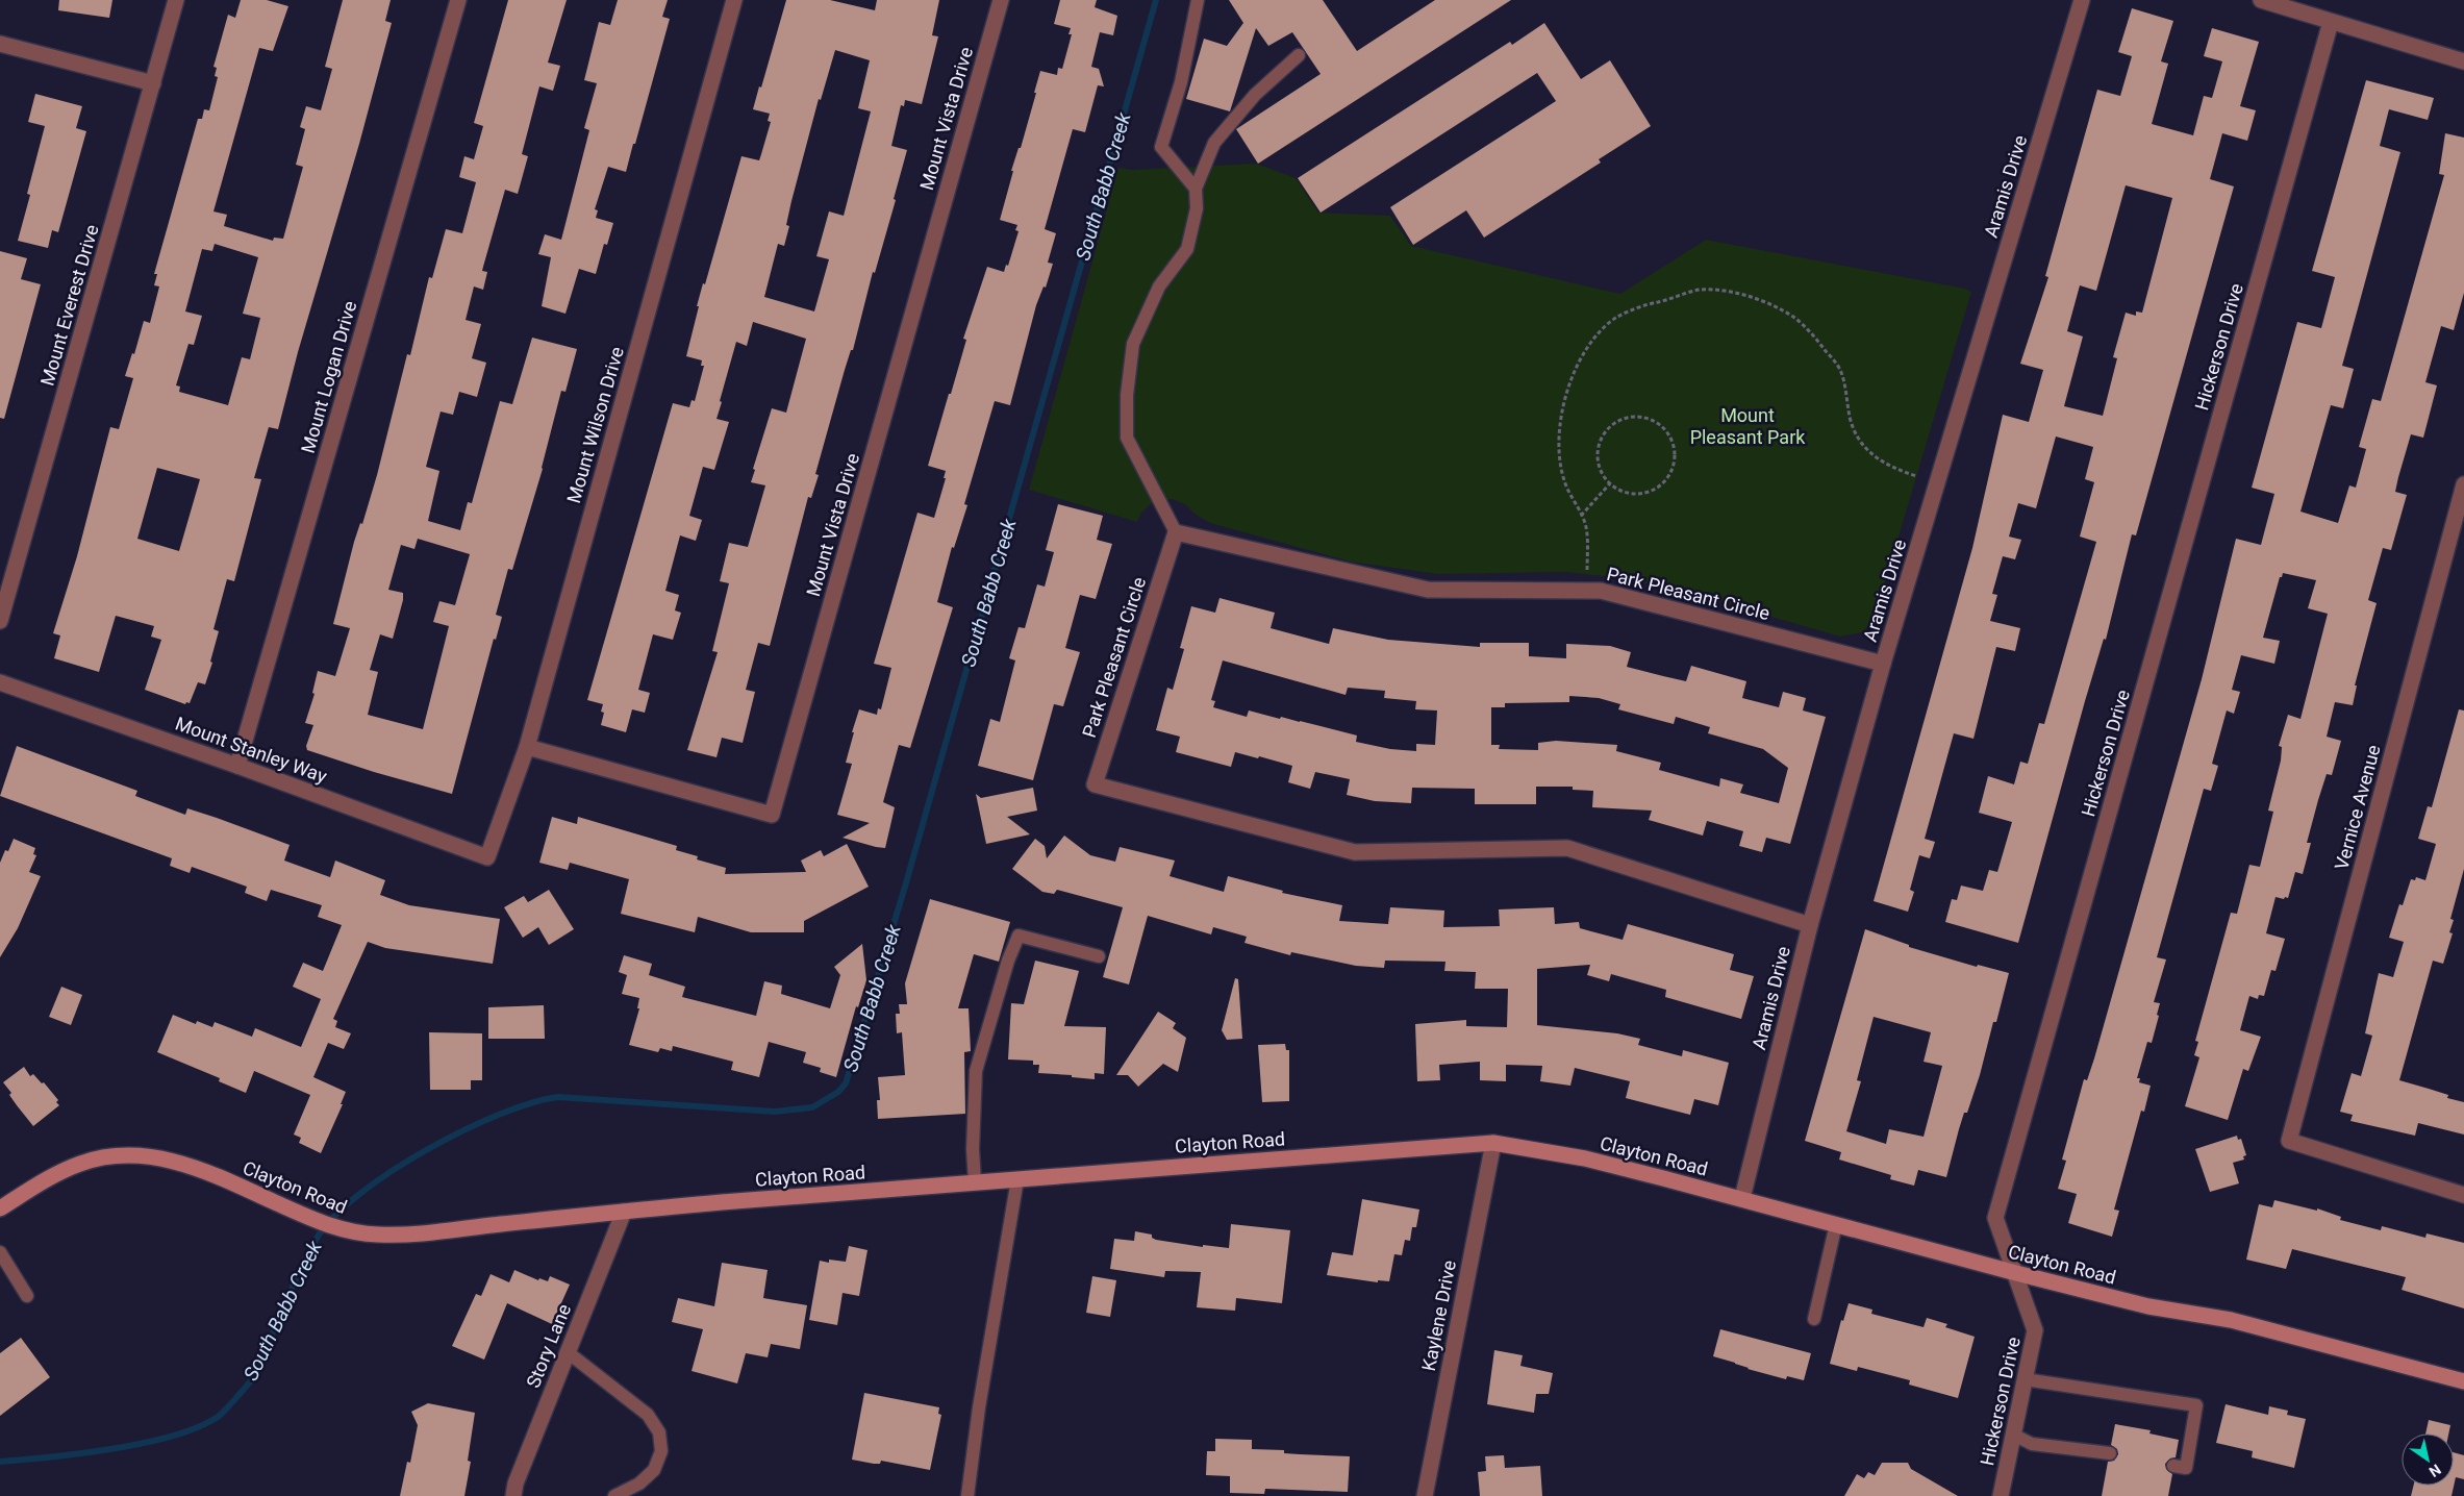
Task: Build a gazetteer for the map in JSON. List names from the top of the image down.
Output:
{
  "streets": {
    "street": [
      "Mount Vista Drive",
      "Aramis Drive",
      "Mount Everest Drive",
      "Hickerson Drive",
      "Mount Logan Drive",
      "Mount Wilson Drive",
      "Park Pleasant Circle",
      "Mount Stanley Way",
      "Vernice Avenue",
      "Clayton Road",
      "Kaylene Drive",
      "Story Lane"
    ]
  },
  "crossings": [
    ["Mount Vista Drive", "Mount Wilson Drive"],
    ["Aramis Drive", "Park Pleasant Circle"],
    ["Aramis Drive", "Clayton Road"],
    ["Hickerson Drive", "Clayton Road"],
    ["Mount Logan Drive", "Mount Stanley Way"],
    ["Mount Wilson Drive", "Mount Stanley Way"],
    ["Clayton Road", "Kaylene Drive"],
    ["Clayton Road", "Story Lane"]
  ],
  "water": ["South Babb Creek"],
  "parks": ["Mount Pleasant Park"],
  "north": "bottom right"
}
